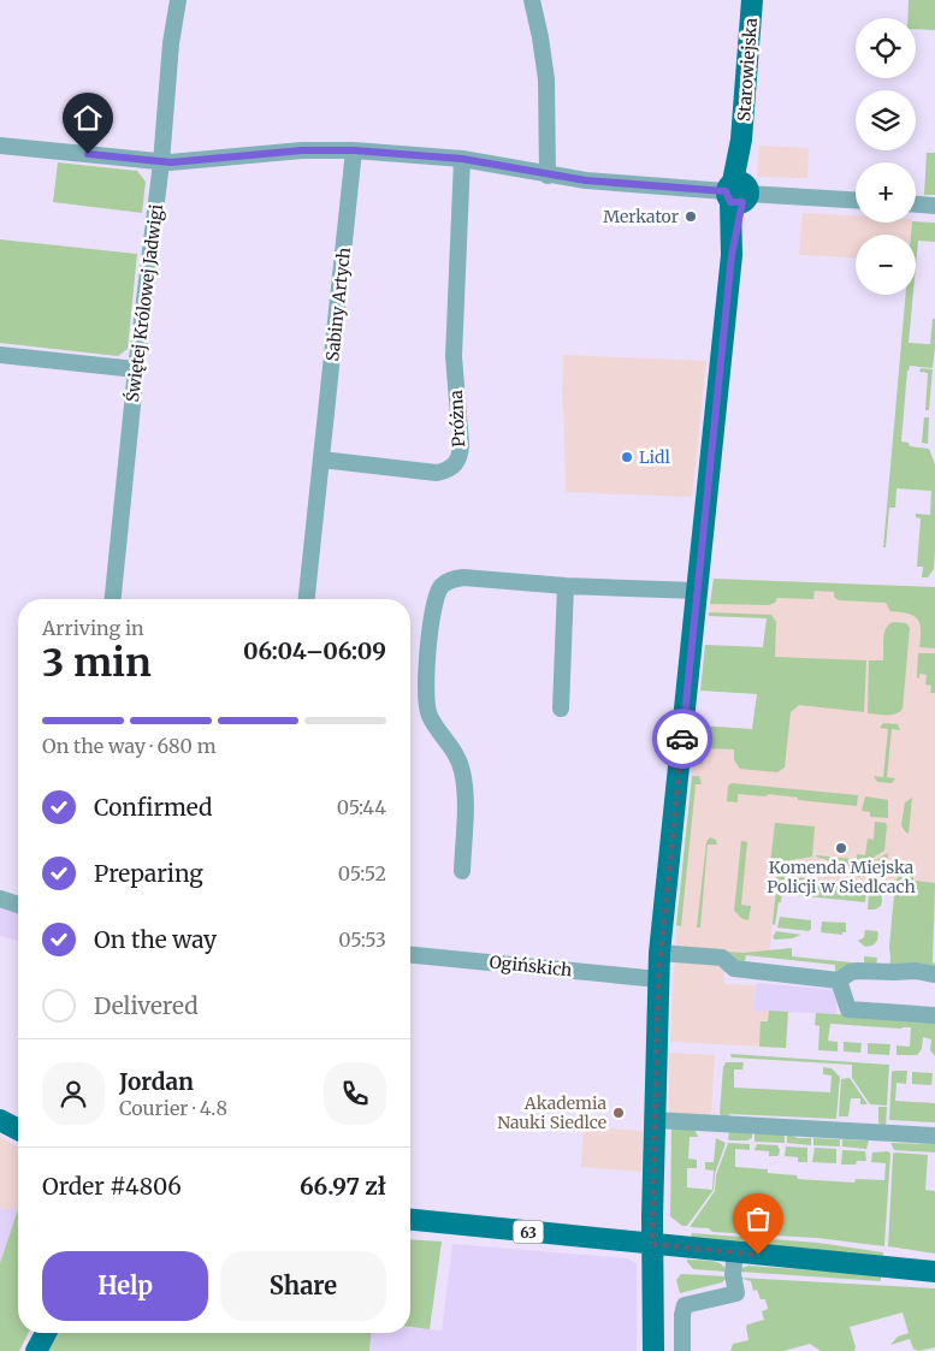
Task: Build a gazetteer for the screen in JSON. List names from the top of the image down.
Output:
{
  "streets": {
    "main road": ["Starowiejska", "63"],
    "street": [
      "Świętej Królowej Jadwigi",
      "Sabiny Artych",
      "Próżna",
      "Ogińskich"
    ]
  },
  "crossings": [
    ["Starowiejska", "Ogińskich"],
    ["Starowiejska", "63"],
    ["Sabiny Artych", "Próżna"]
  ],
  "places": [
    "Merkator",
    "Lidl",
    "Komenda Miejska Policji w Siedlcach",
    "Akademia Nauki Siedlce"
  ],
  "page": {
    "map_buttons": ["+", "−"],
    "heading": ["3 min", "Arriving in", "06:04–06:09"],
    "panel": [
      "Jordan",
      "Courier · 4.8",
      "Order #4806",
      "66.97 zł"
    ],
    "bar": "On the way · 680 m",
    "list": [
      ["Confirmed", "05:44"],
      ["Preparing", "05:52"],
      ["On the way", "05:53"],
      "Delivered"
    ],
    "buttons": ["Help", "Share"]
  }
}
